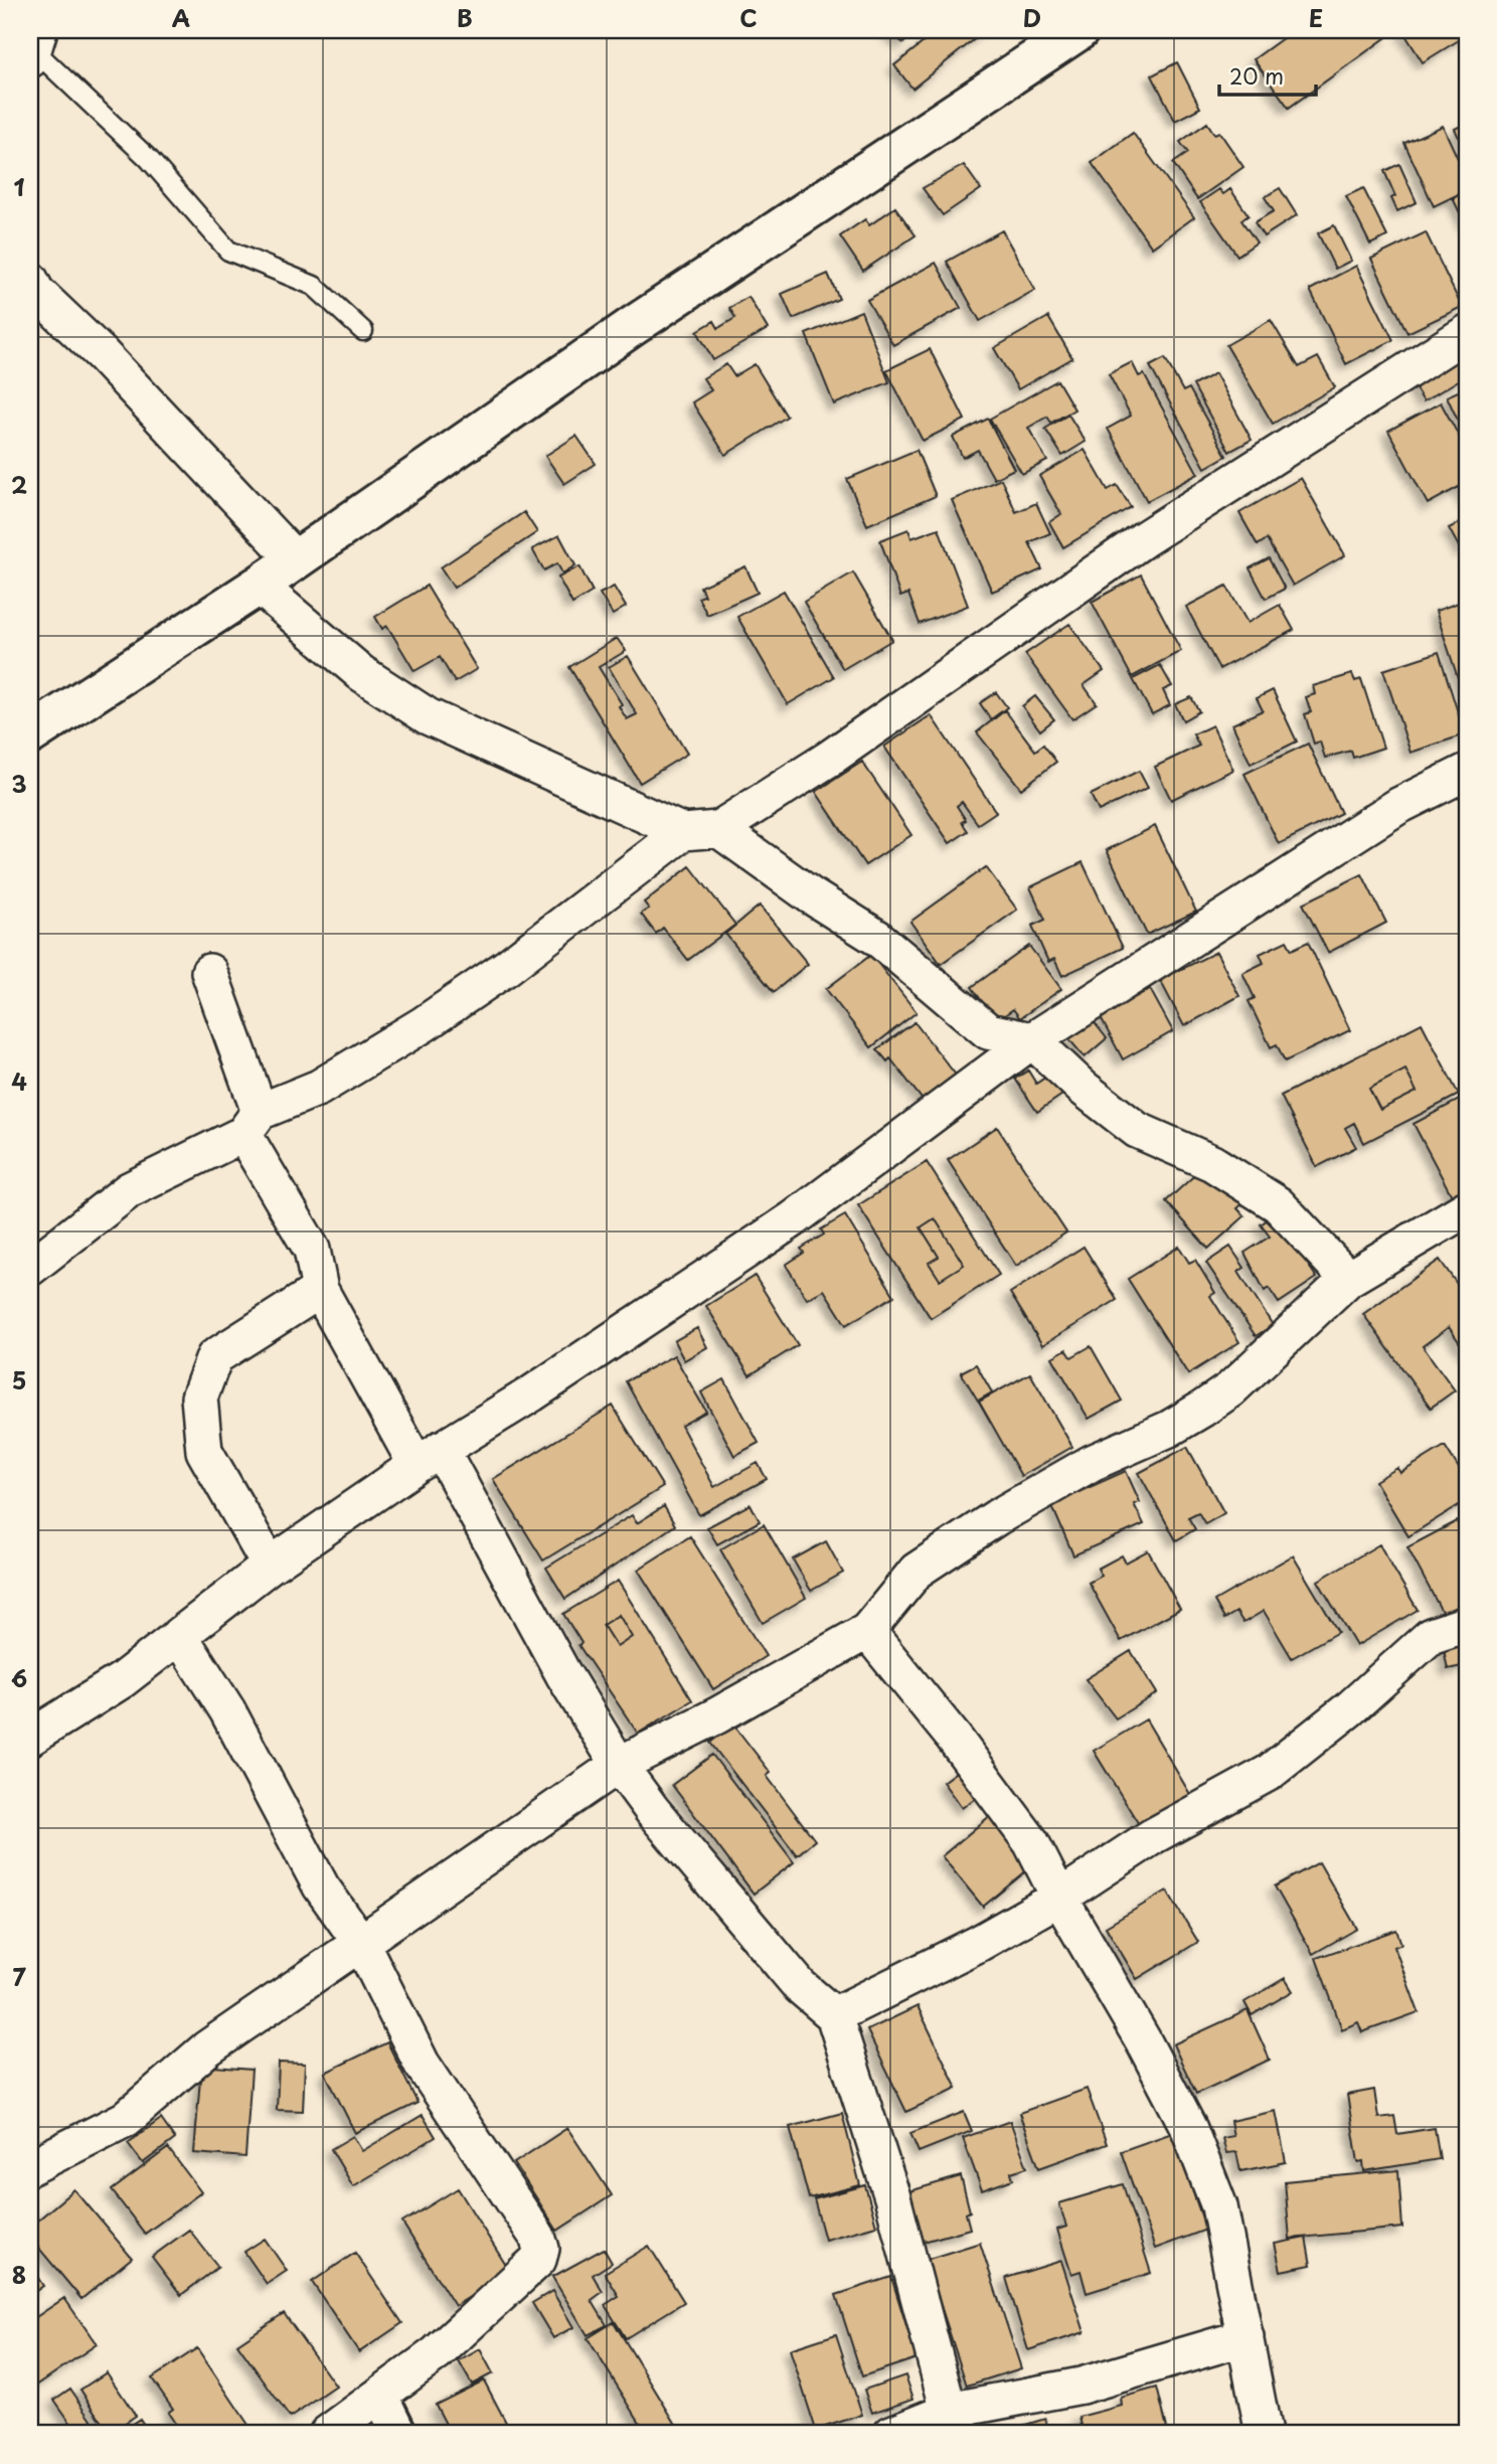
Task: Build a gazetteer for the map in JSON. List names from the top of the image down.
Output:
{
  "scale_bar": "20 m",
  "grid": {
    "columns": [
      "A",
      "B",
      "C",
      "D",
      "E"
    ],
    "rows": [
      "1",
      "2",
      "3",
      "4",
      "5",
      "6",
      "7",
      "8"
    ]
  }
}
